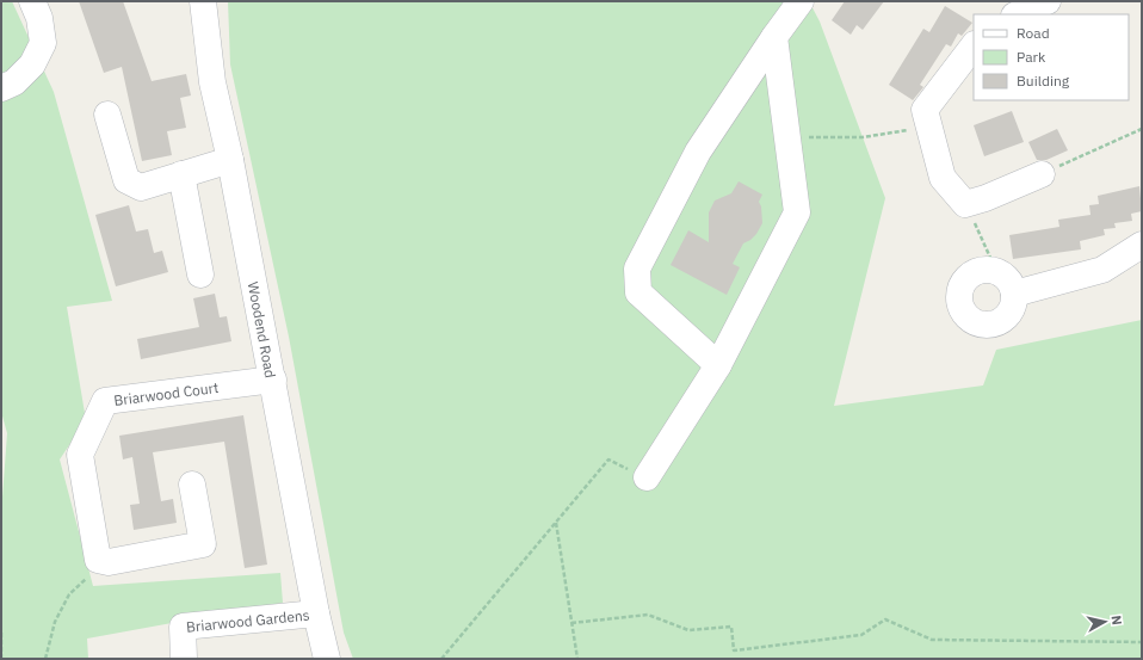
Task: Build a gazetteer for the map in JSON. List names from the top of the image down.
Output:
{
  "streets": {
    "street": ["Woodend Road", "Briarwood Court", "Briarwood Gardens"]
  },
  "crossings": [
    ["Woodend Road", "Briarwood Court"],
    ["Woodend Road", "Briarwood Gardens"]
  ],
  "legend": ["Road", "Park", "Building"],
  "north": "right"
}
